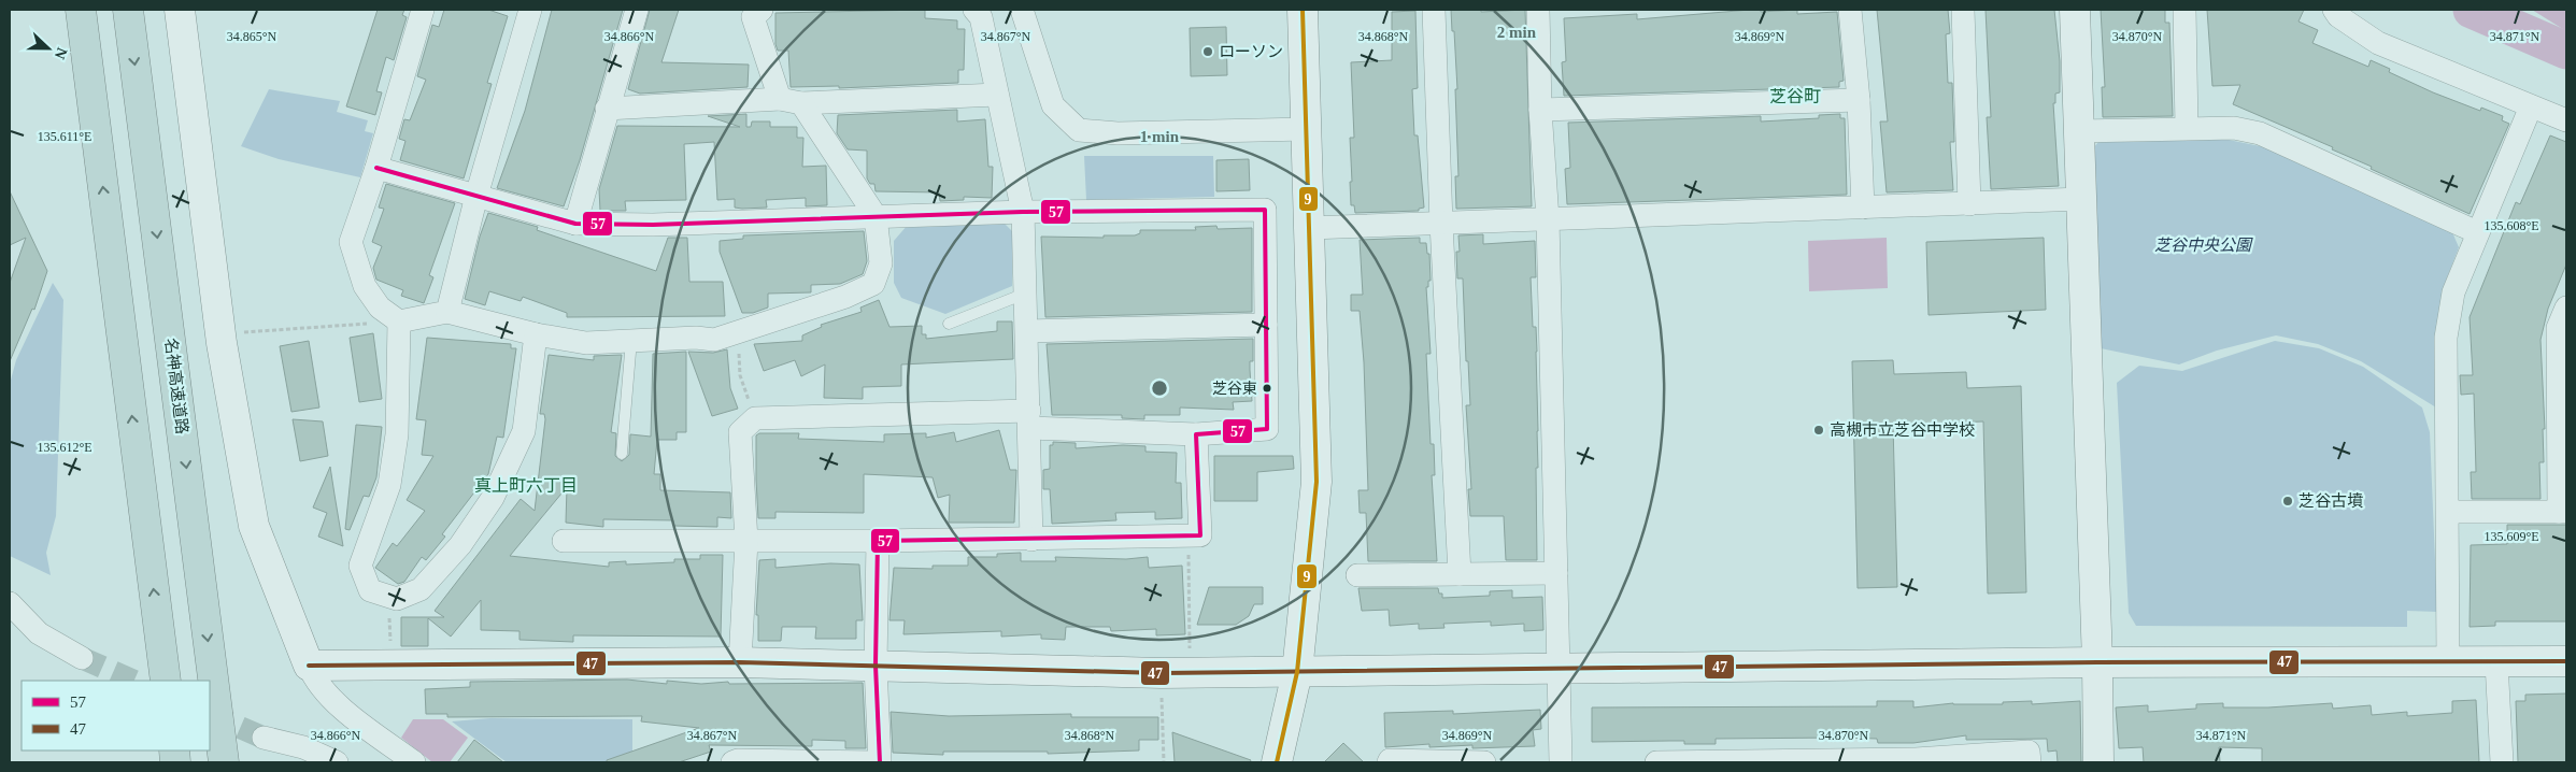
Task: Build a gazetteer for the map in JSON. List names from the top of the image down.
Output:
{
  "streets": {
    "highway": ["名神高速道路"]
  },
  "districts": ["芝谷町", "真上町六丁目"],
  "parks": ["芝谷中央公園"],
  "places": [
    "ローソン",
    "芝谷東",
    "高槻市立芝谷中学校",
    "芝谷古墳"
  ],
  "lines": ["transit line 9", "transit line 57", "transit line 47"],
  "legend": ["57", "47"],
  "north": "right",
  "coordinates": [
    "34.866°N",
    "34.867°N",
    "34.868°N",
    "34.869°N",
    "34.865°N",
    "34.870°N",
    "34.871°N",
    "135.611°E",
    "135.608°E",
    "135.612°E",
    "135.609°E"
  ],
  "rings": ["2 min", "1 min"]
}
